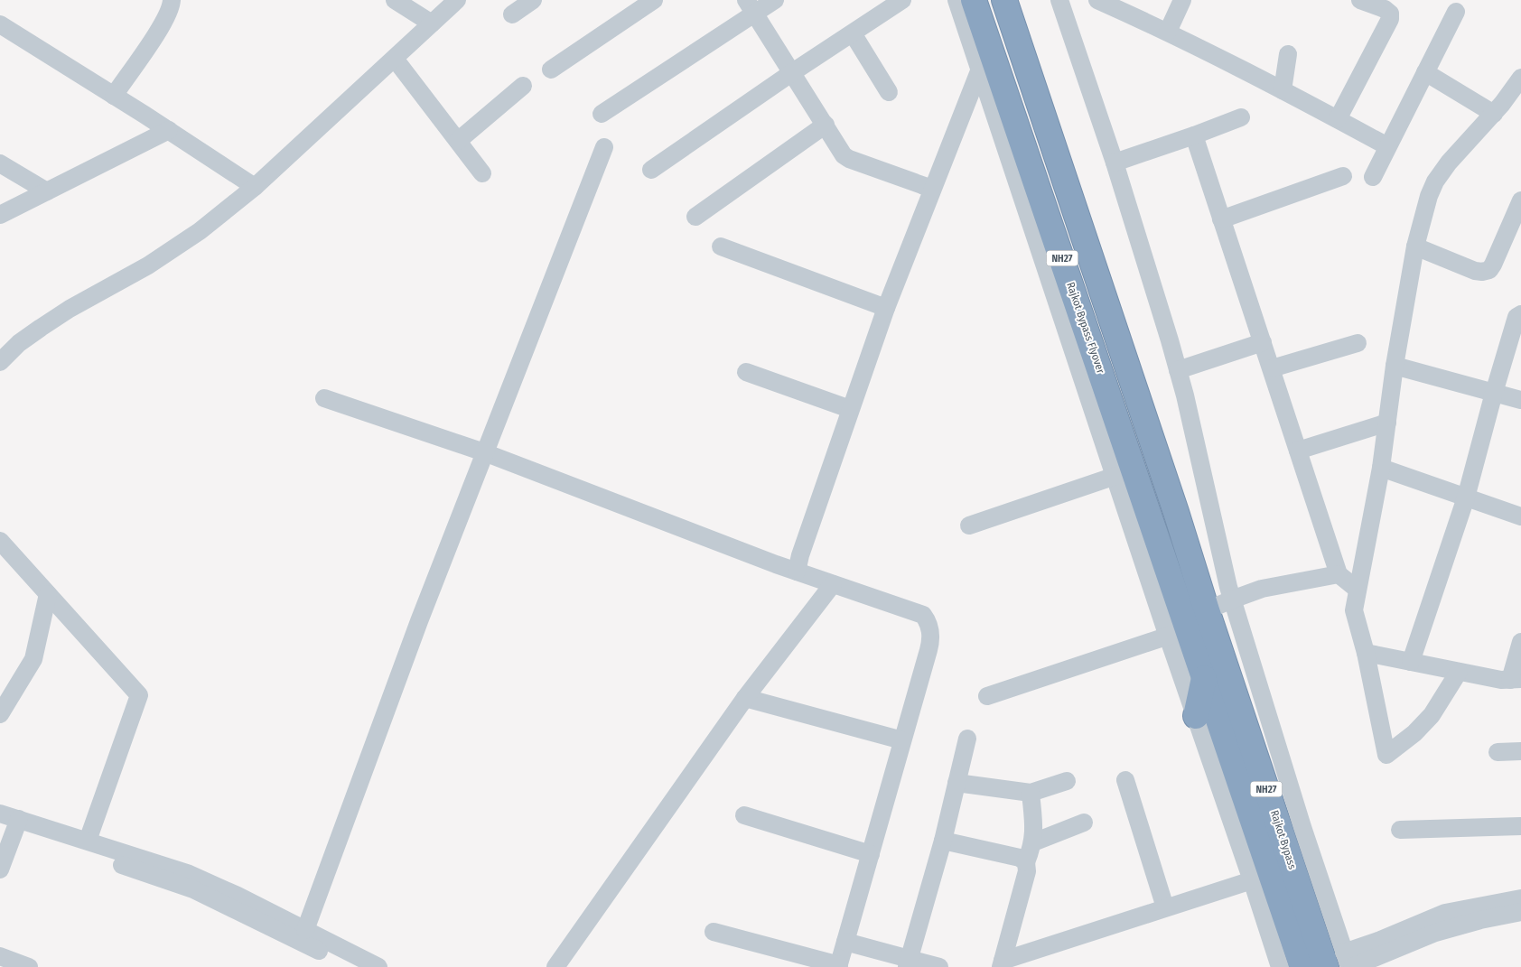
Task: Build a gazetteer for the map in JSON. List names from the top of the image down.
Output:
{
  "streets": {
    "highway": ["NH27", "Rajkot Bypass Flyover", "Rajkot Bypass"]
  },
  "crossings": [
    ["NH27", "Rajkot Bypass"],
    ["Rajkot Bypass Flyover", "Rajkot Bypass"]
  ]
}
